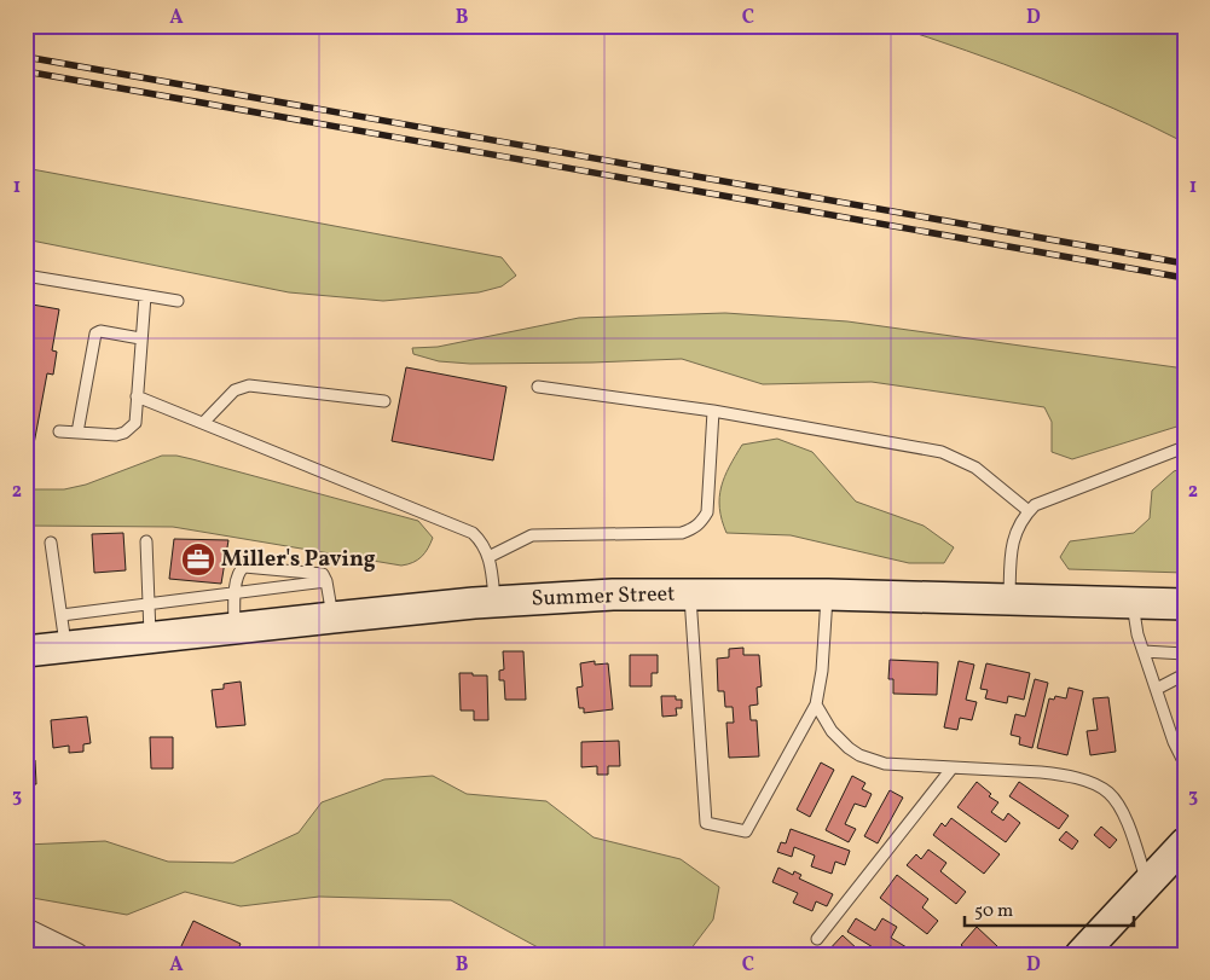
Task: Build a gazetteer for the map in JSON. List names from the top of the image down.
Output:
{
  "streets": {
    "main road": ["Summer Street"]
  },
  "places": {
    "office": ["Miller's Paving"]
  },
  "scale_bar": "50 m",
  "grid": {
    "columns": [
      "A",
      "B",
      "C",
      "D"
    ],
    "rows": ["1", "2", "3"]
  }
}
